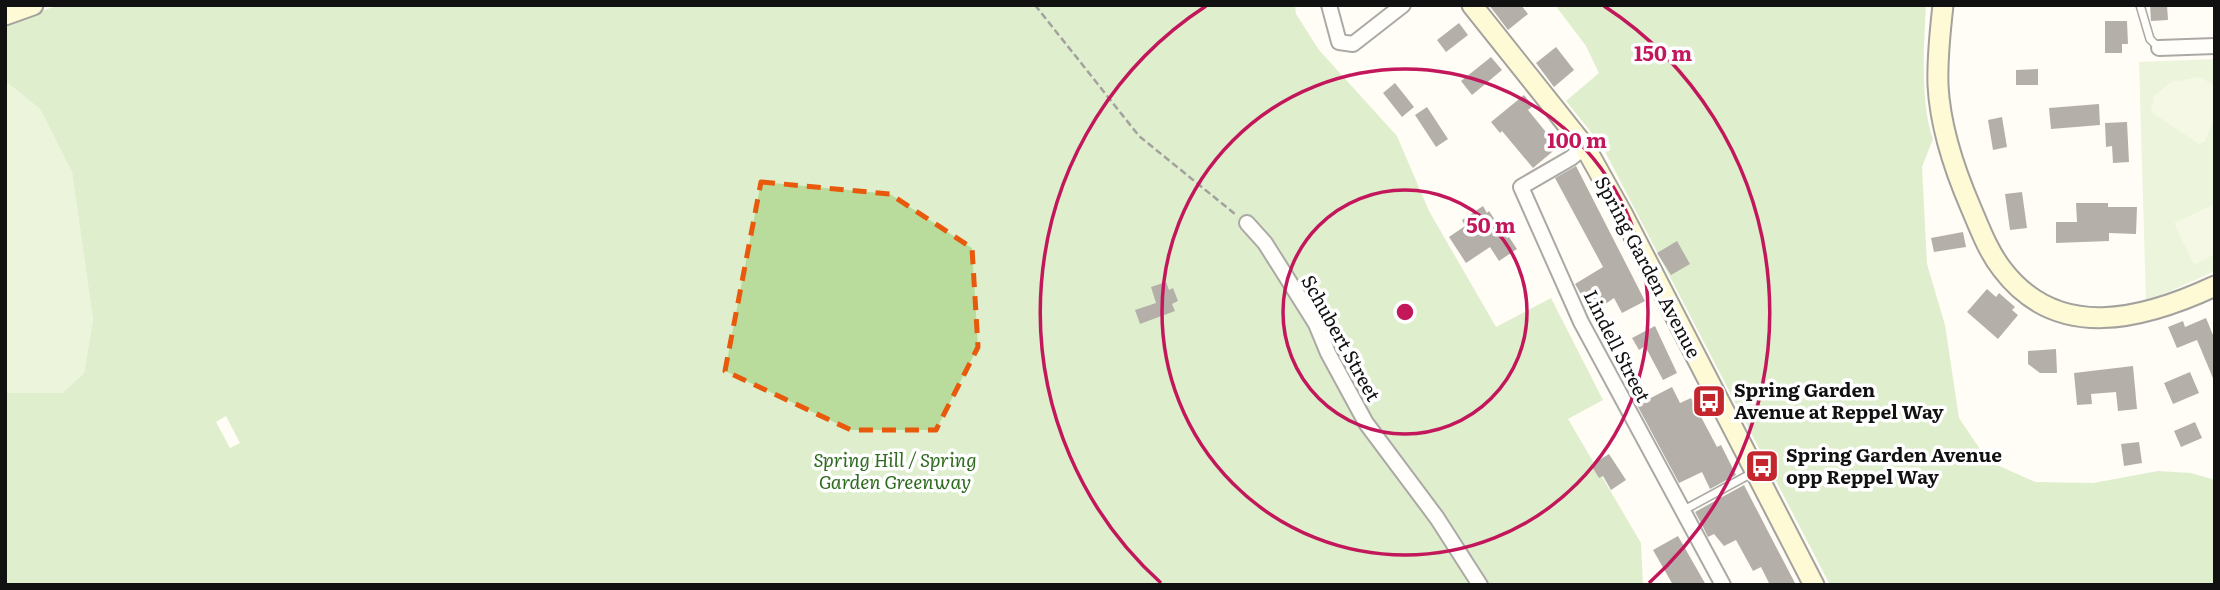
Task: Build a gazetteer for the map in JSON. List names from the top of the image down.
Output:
{
  "streets": {
    "street": ["Spring Garden Avenue", "Schubert Street", "Lindell Street"]
  },
  "crossings": [
    ["Spring Garden Avenue", "Lindell Street"]
  ],
  "parks": ["Spring Hill / Spring Garden Greenway"],
  "places": {
    "bus stop": ["Spring Garden Avenue at Reppel Way", "Spring Garden Avenue opp Reppel Way"]
  },
  "rings": ["150 m", "100 m", "50 m"]
}
